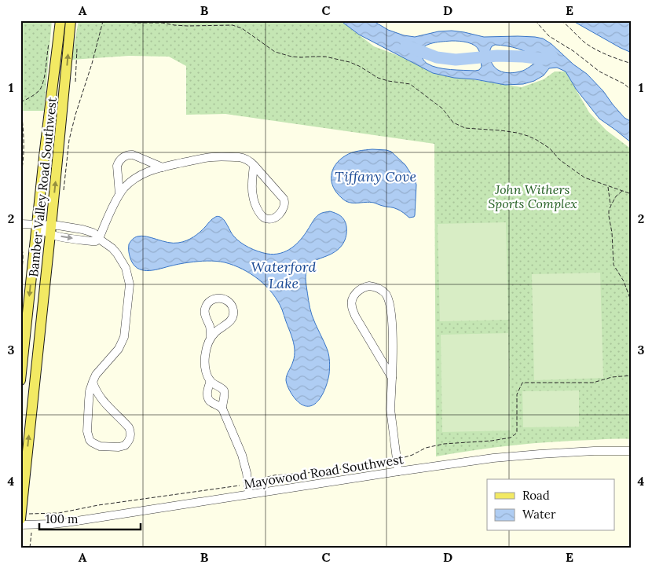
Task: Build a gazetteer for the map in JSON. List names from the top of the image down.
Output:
{
  "streets": {
    "main road": ["Bamber Valley Road Southwest"],
    "street": ["Mayowood Road Southwest"]
  },
  "water": ["Tiffany Cove", "Waterford Lake"],
  "parks": ["John Withers Sports Complex"],
  "legend": ["Road", "Water"],
  "scale_bar": "100 m",
  "grid": {
    "columns": [
      "A",
      "B",
      "C",
      "D",
      "E"
    ],
    "rows": [
      "1",
      "2",
      "3",
      "4"
    ]
  }
}
